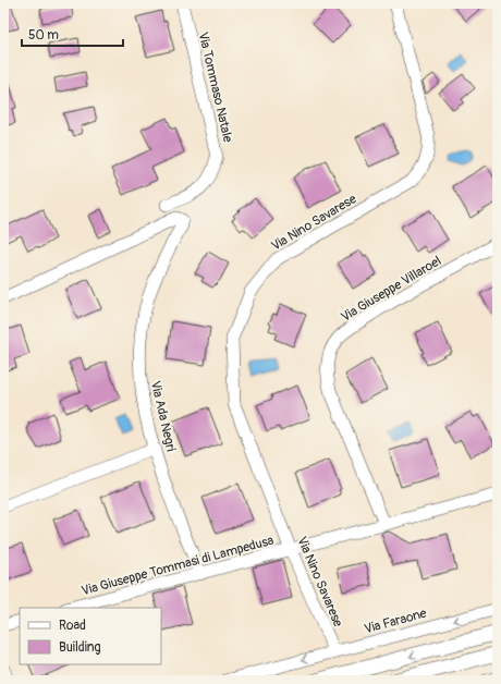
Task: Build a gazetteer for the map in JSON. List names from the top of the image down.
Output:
{
  "streets": {
    "street": [
      "Via Tommaso Natale",
      "Via Nino Savarese",
      "Via Giuseppe Villaroel",
      "Via Ada Negri",
      "Via Giuseppe Tommasi di Lampedusa",
      "Via Faraone"
    ]
  },
  "crossings": [
    ["Via Nino Savarese", "Via Giuseppe Tommasi di Lampedusa"],
    ["Via Nino Savarese", "Via Faraone"],
    ["Via Giuseppe Villaroel", "Via Giuseppe Tommasi di Lampedusa"],
    ["Via Ada Negri", "Via Giuseppe Tommasi di Lampedusa"]
  ],
  "legend": ["Road", "Building"],
  "scale_bar": "50 m"
}
